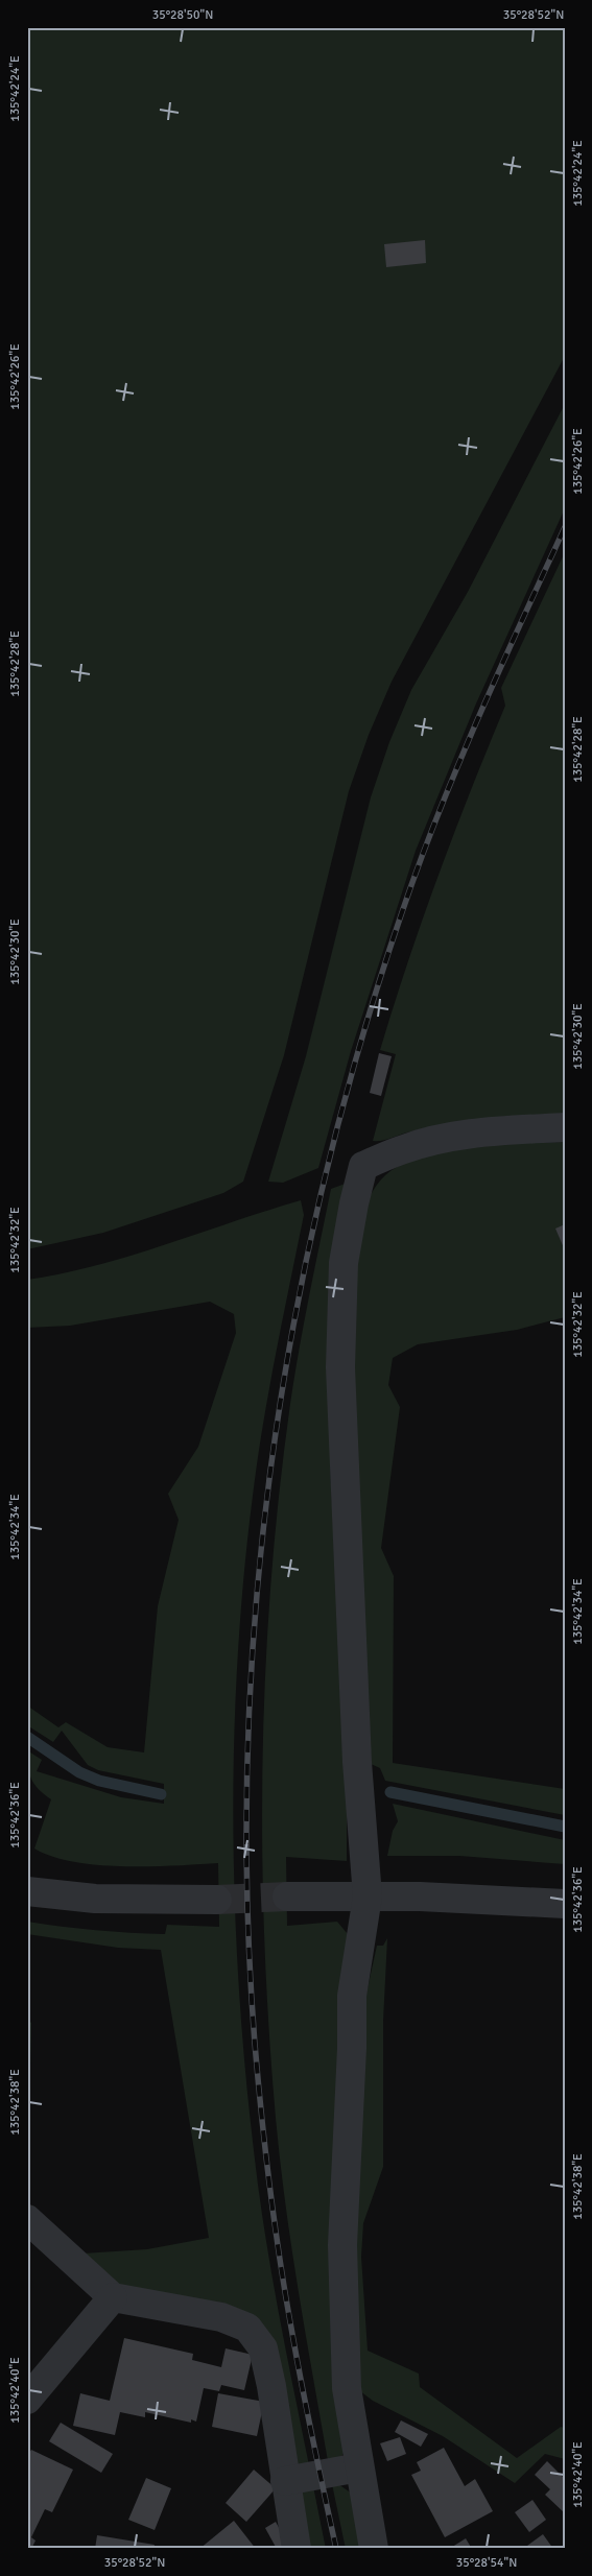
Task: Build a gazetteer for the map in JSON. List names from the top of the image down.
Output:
{
  "coordinates": [
    "35°28'50\"N",
    "35°28'52\"N",
    "135°42'24\"E",
    "135°42'26\"E",
    "135°42'28\"E",
    "135°42'30\"E",
    "135°42'32\"E",
    "135°42'34\"E",
    "135°42'36\"E",
    "135°42'38\"E",
    "135°42'40\"E",
    "35°28'54\"N"
  ]
}
